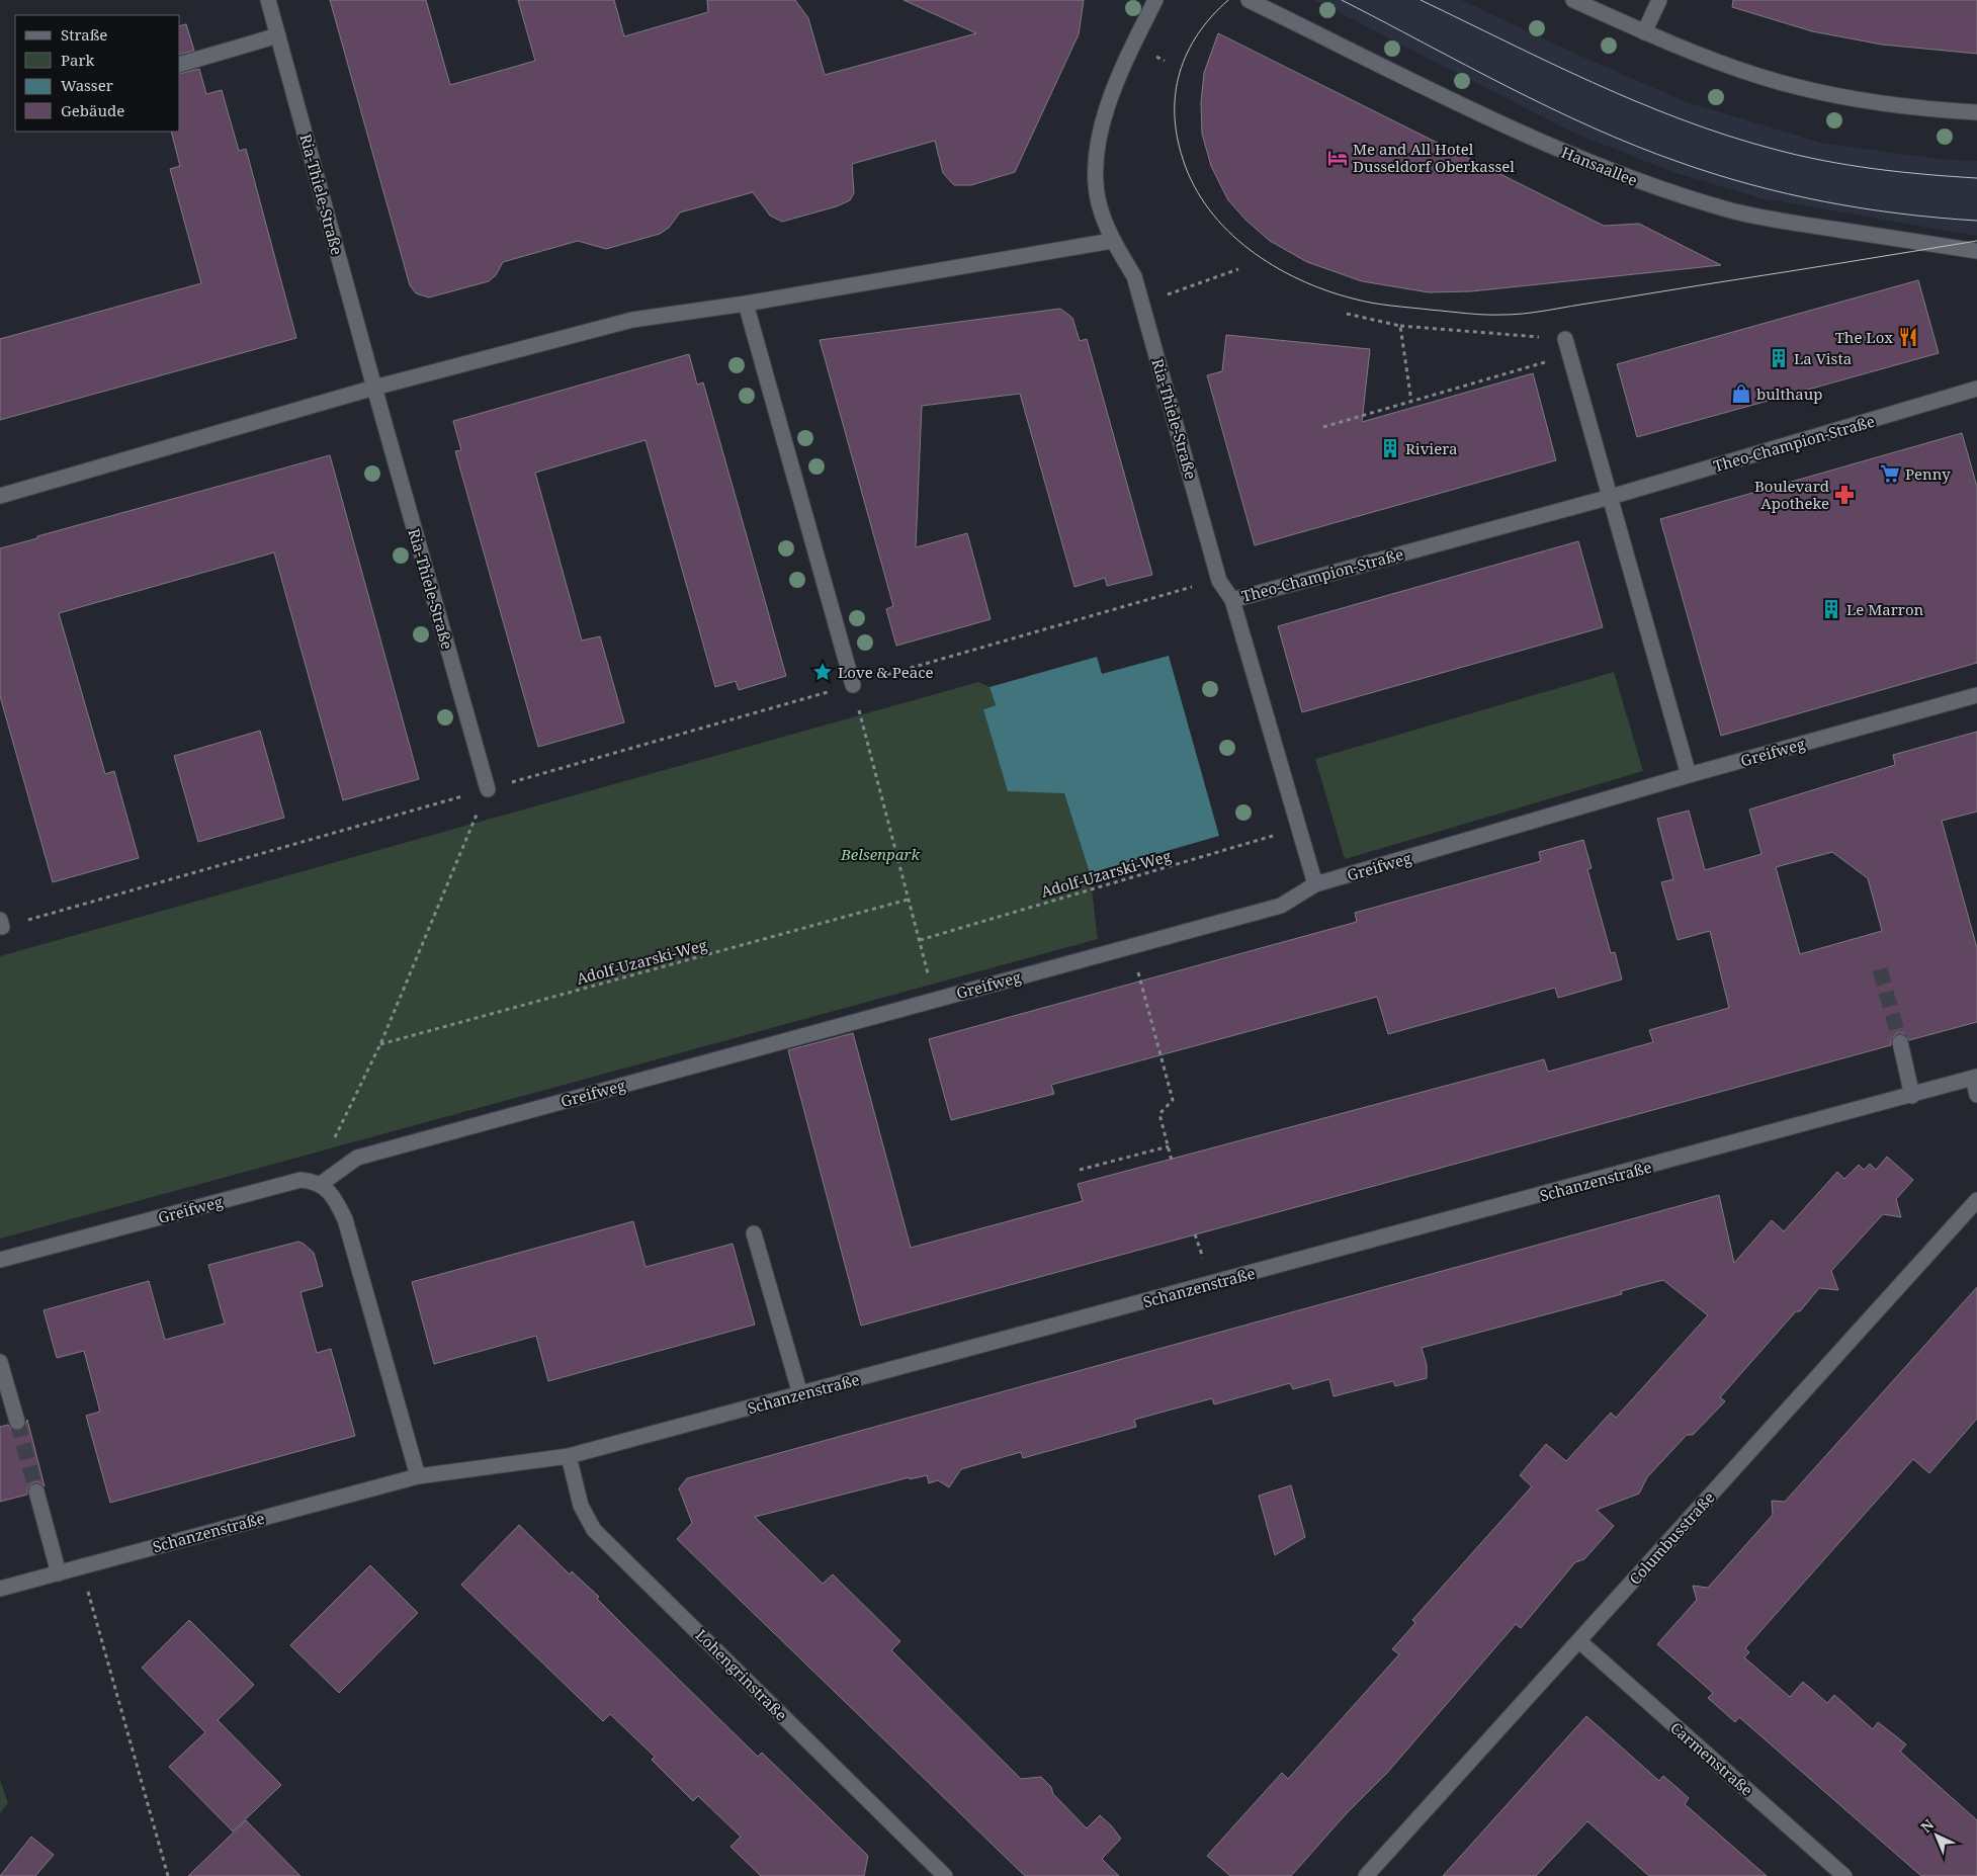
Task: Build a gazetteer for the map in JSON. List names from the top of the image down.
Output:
{
  "streets": {
    "street": [
      "Hansaallee",
      "Ria-Thiele-Straße",
      "Theo-Champion-Straße",
      "Greifweg",
      "Schanzenstraße",
      "Columbusstraße",
      "Lohengrinstraße",
      "Carmenstraße"
    ],
    "path": ["Adolf-Uzarski-Weg"]
  },
  "crossings": [
    ["Ria-Thiele-Straße", "Theo-Champion-Straße"],
    ["Theo-Champion-Straße", "Greifweg"],
    ["Theo-Champion-Straße", "Adolf-Uzarski-Weg"],
    ["Schanzenstraße", "Lohengrinstraße"],
    ["Columbusstraße", "Carmenstraße"]
  ],
  "parks": ["Belsenpark"],
  "places": {
    "hotel": ["Me and All Hotel Dusseldorf Oberkassel"],
    "restaurant": ["The Lox"],
    "building": ["La Vista", "Riviera", "Le Marron"],
    "shop": ["bulthaup"],
    "supermarket": ["Penny"],
    "pharmacy": ["Boulevard Apotheke"],
    "place": ["Love & Peace"]
  },
  "legend": [
    "Straße",
    "Park",
    "Wasser",
    "Gebäude"
  ],
  "north": "top left"
}
